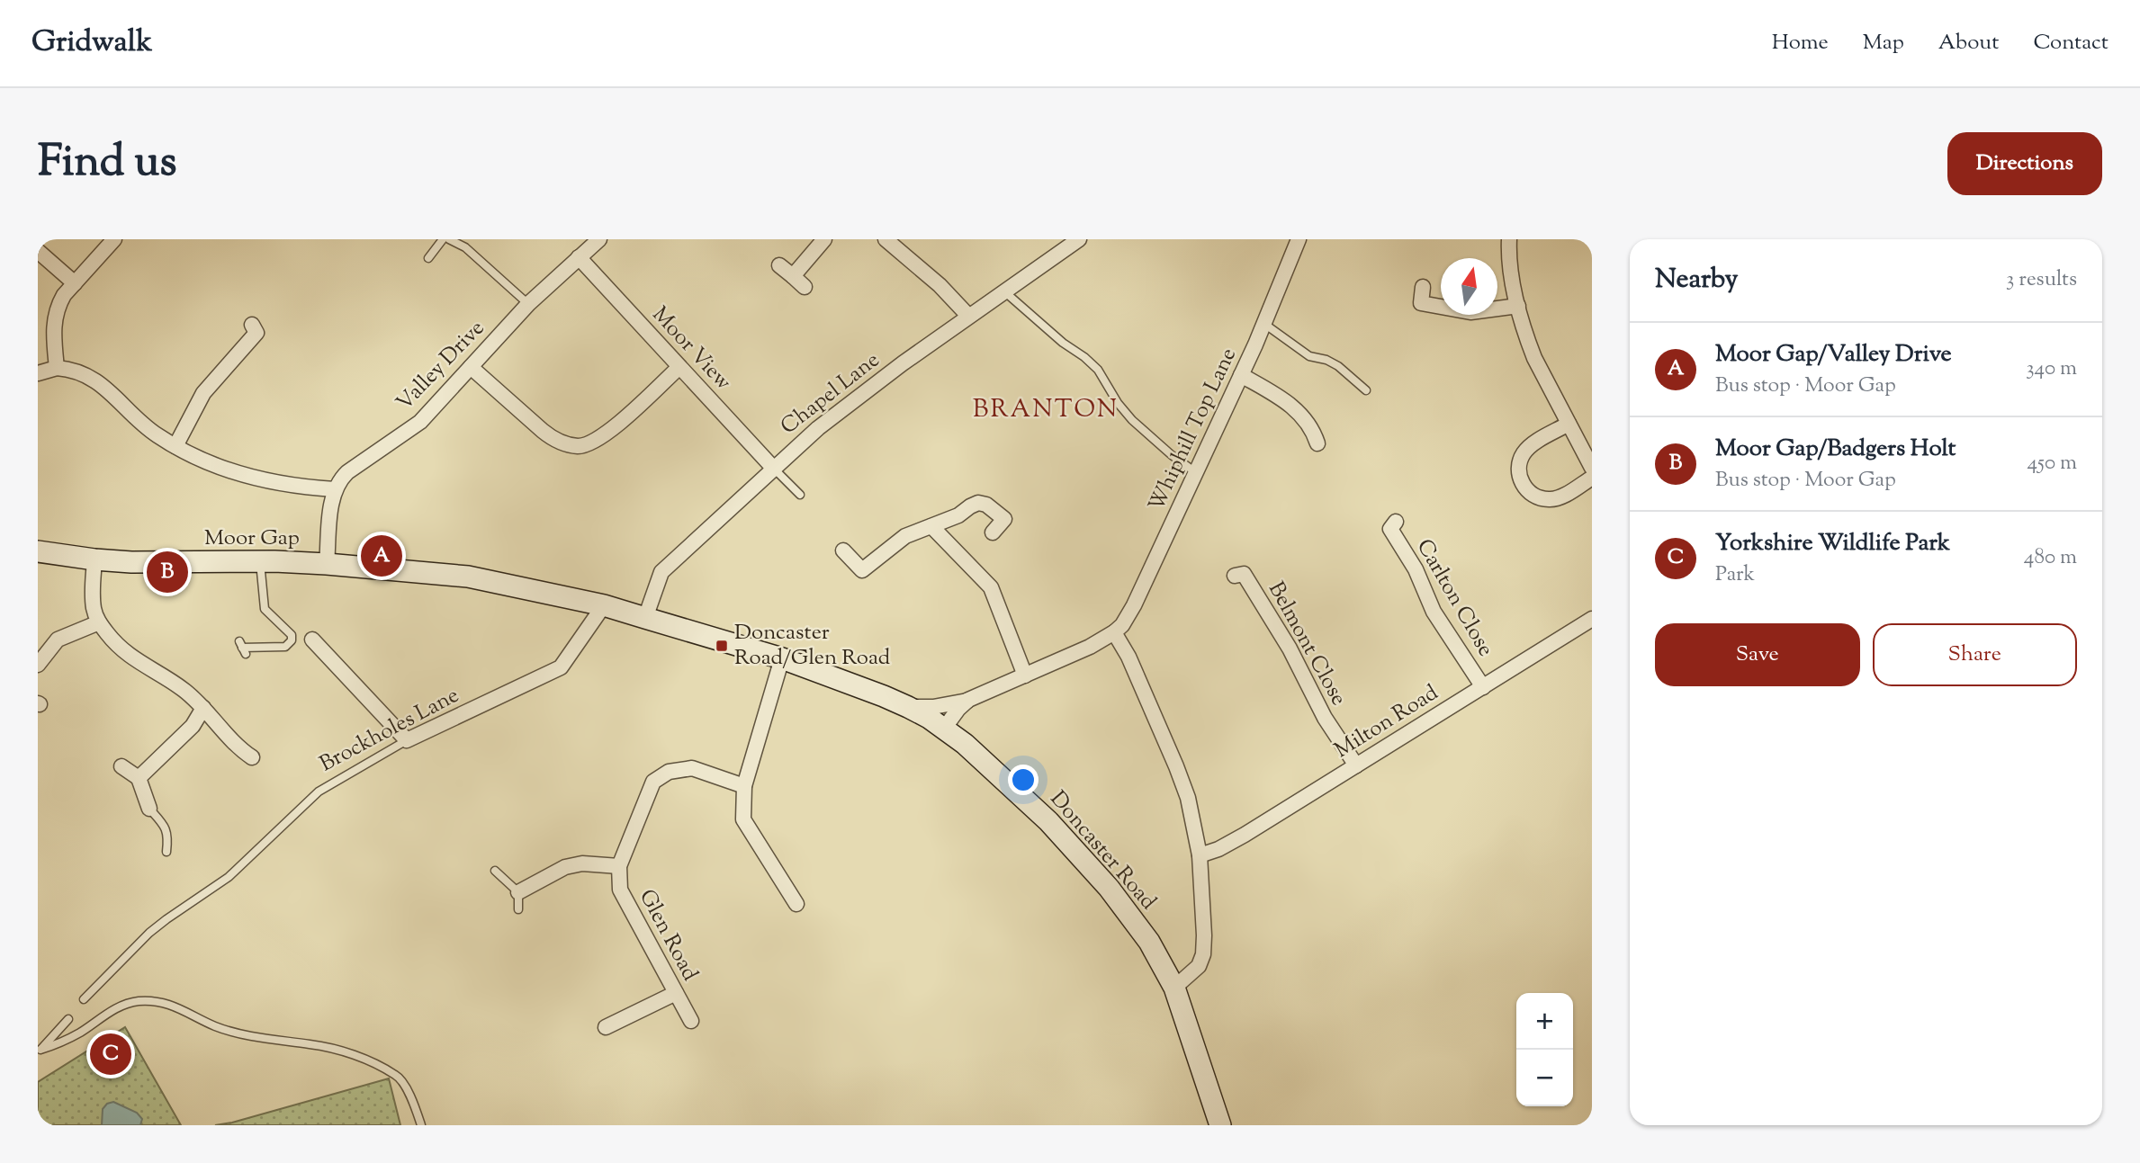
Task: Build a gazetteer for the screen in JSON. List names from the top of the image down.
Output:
{
  "streets": {
    "main road": ["Moor Gap", "Doncaster Road"],
    "street": [
      "Moor View",
      "Valley Drive",
      "Chapel Lane",
      "Whiphill Top Lane",
      "Carlton Close",
      "Belmont Close",
      "Milton Road",
      "Brockholes Lane",
      "Glen Road"
    ]
  },
  "crossings": [
    ["Moor View", "Valley Drive"],
    ["Moor View", "Chapel Lane"],
    ["Chapel Lane", "Doncaster Road"],
    ["Whiphill Top Lane", "Doncaster Road"],
    ["Moor Gap", "Brockholes Lane"],
    ["Moor Gap", "Doncaster Road"],
    ["Carlton Close", "Milton Road"],
    ["Belmont Close", "Milton Road"],
    ["Brockholes Lane", "Doncaster Road"]
  ],
  "districts": ["BRANTON"],
  "places": {
    "transit": ["Doncaster Road/Glen Road"]
  },
  "north": "top",
  "page": {
    "header": "Gridwalk",
    "nav": [
      "Home",
      "Map",
      "About",
      "Contact"
    ],
    "title": "Find us",
    "buttons": [
      "Directions",
      ["Save", "Share"]
    ],
    "heading": ["Nearby", "3 results"],
    "list": [
      {
        "mark": "A",
        "name": "Moor Gap/Valley Drive",
        "note": "Bus stop · Moor Gap",
        "value": "340 m"
      },
      {
        "mark": "B",
        "name": "Moor Gap/Badgers Holt",
        "note": "Bus stop · Moor Gap",
        "value": "450 m"
      },
      {
        "mark": "C",
        "name": "Yorkshire Wildlife Park",
        "note": "Park",
        "value": "480 m"
      }
    ],
    "pins": ["A", "B", "C"],
    "map_buttons": ["+", "−"]
  }
}
